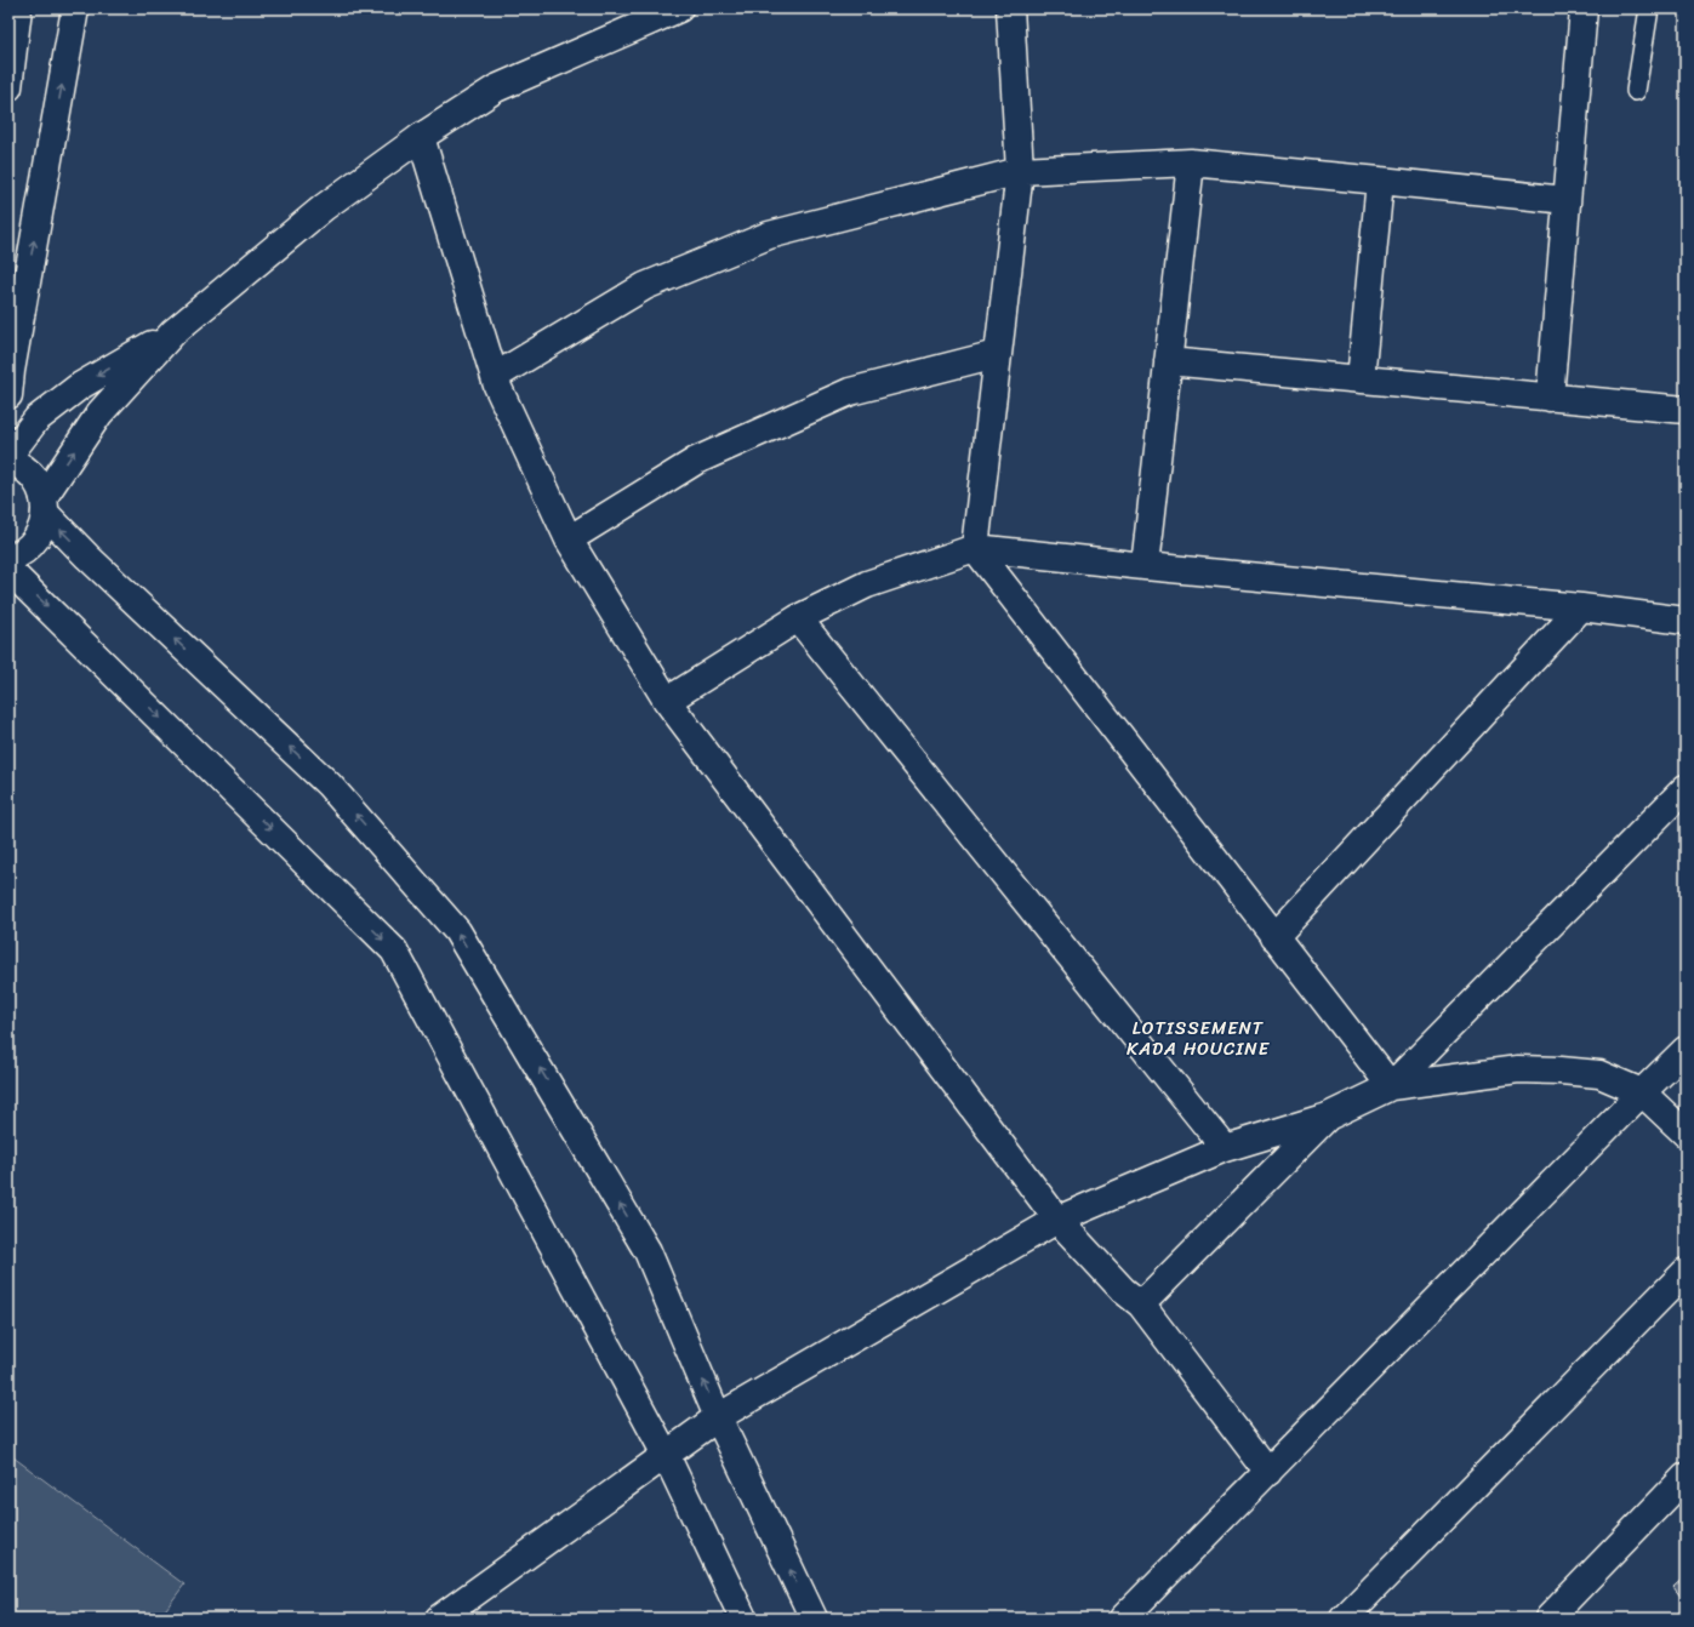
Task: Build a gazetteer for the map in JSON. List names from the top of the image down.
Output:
{
  "districts": ["LOTISSEMENT KADA HOUCINE"]
}
